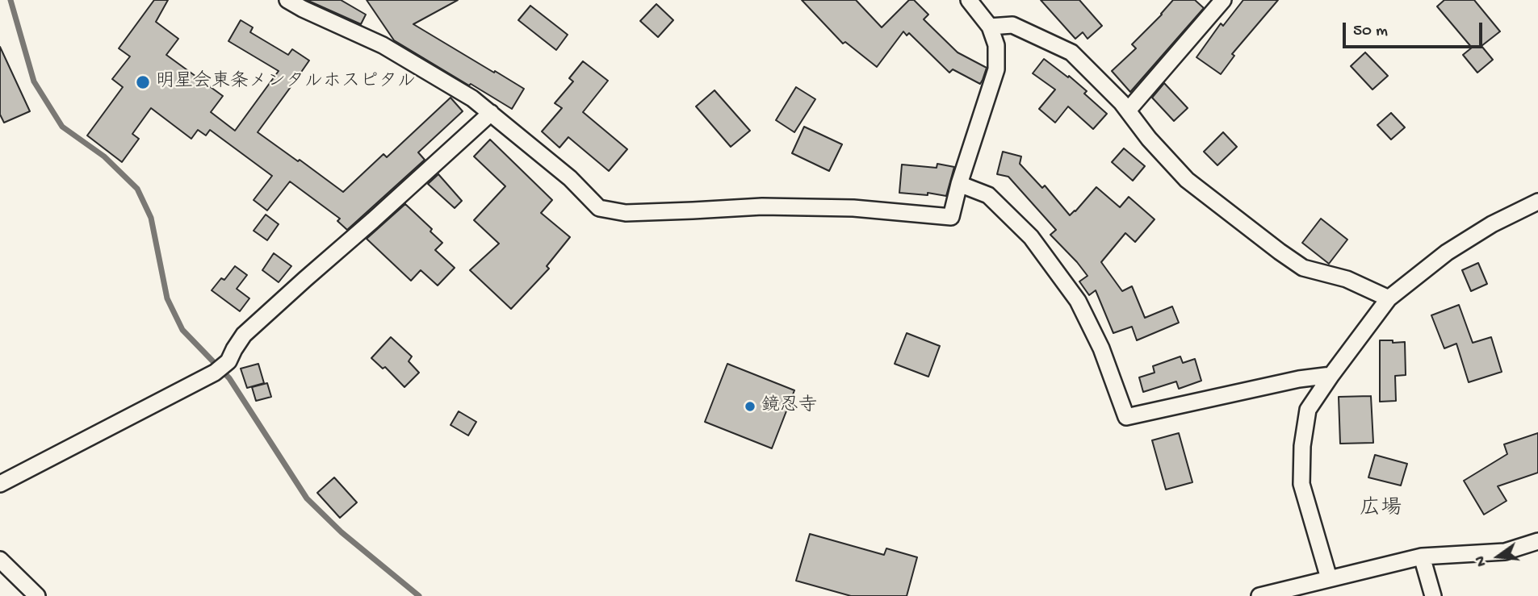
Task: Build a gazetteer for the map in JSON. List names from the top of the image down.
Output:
{
  "districts": ["広場"],
  "places": ["明星会東条メンタルホスピタル", "鏡忍寺"],
  "scale_bar": "50 m",
  "north": "left"
}
